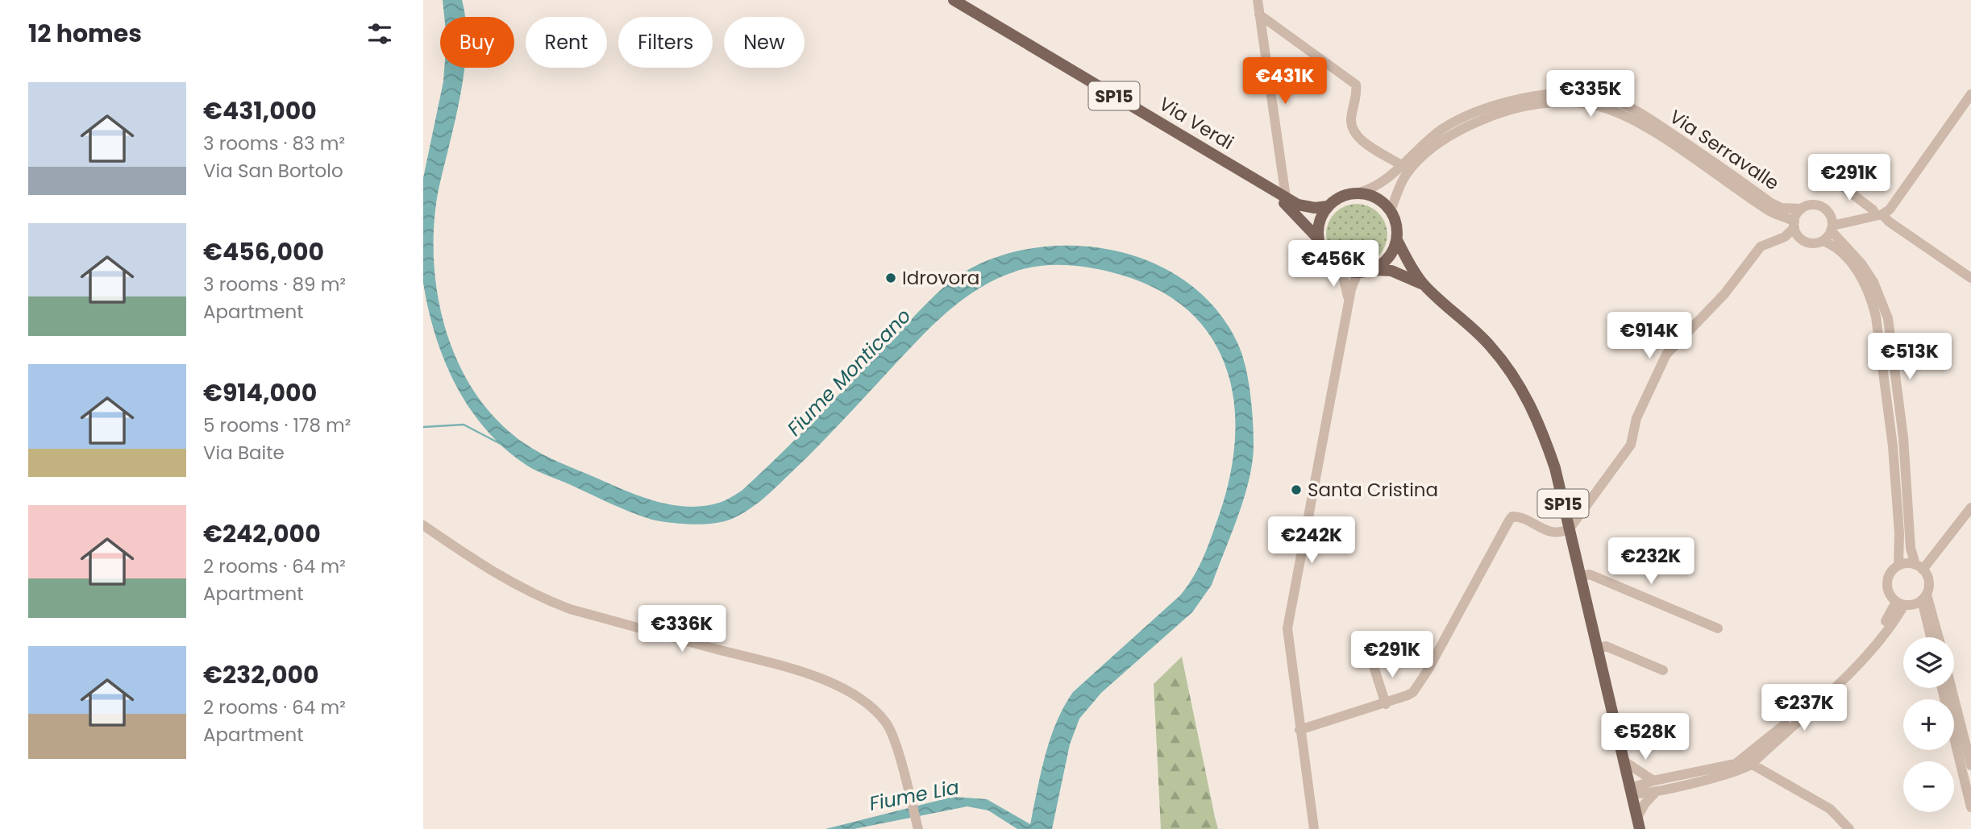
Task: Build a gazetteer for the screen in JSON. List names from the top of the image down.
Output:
{
  "streets": {
    "main road": ["SP15", "Via Verdi"],
    "street": ["Via Serravalle"]
  },
  "crossings": [
    ["SP15", "Via Verdi"],
    ["SP15", "Via Serravalle"]
  ],
  "water": ["Fiume Monticano", "Fiume Lia"],
  "places": ["Idrovora", "Santa Cristina"],
  "page": {
    "heading": "12 homes",
    "chip": [
      "Buy",
      "Rent",
      "Filters",
      "New"
    ],
    "price": [
      "€431K",
      "€335K",
      "€291K",
      "€456K",
      "€914K",
      "€513K",
      "€242K",
      "€232K",
      "€336K",
      "€291K",
      "€237K",
      "€528K"
    ],
    "list": [
      {
        "name": "€431,000",
        "note": "3 rooms · 83 m² · Via San Bortolo"
      },
      {
        "name": "€456,000",
        "note": "3 rooms · 89 m² · Apartment"
      },
      {
        "name": "€914,000",
        "note": "5 rooms · 178 m² · Via Baite"
      },
      {
        "name": "€242,000",
        "note": "2 rooms · 64 m² · Apartment"
      },
      {
        "name": "€232,000",
        "note": "2 rooms · 64 m² · Apartment"
      }
    ],
    "map_buttons": ["+", "−"]
  }
}
